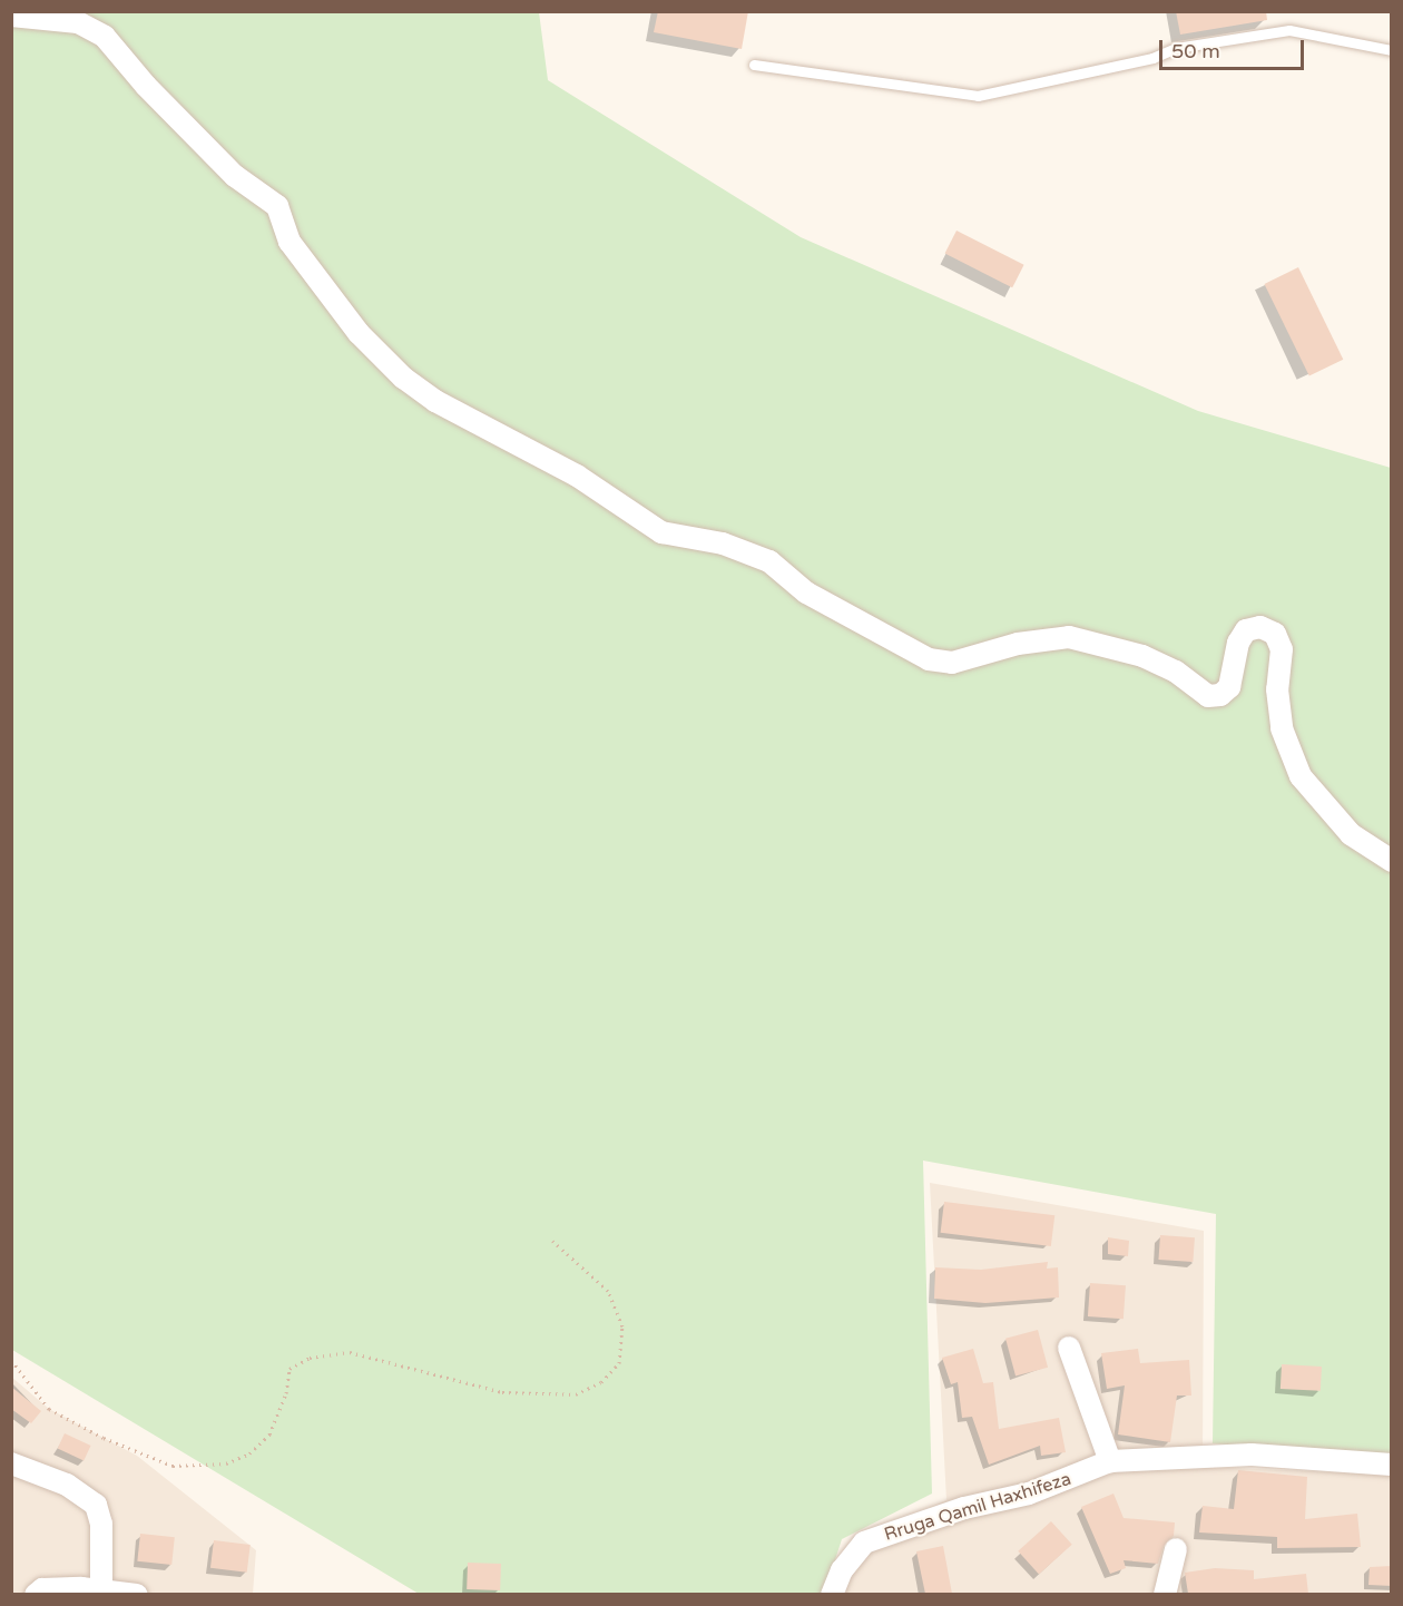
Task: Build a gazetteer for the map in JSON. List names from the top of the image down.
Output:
{
  "streets": {
    "street": ["Rruga Qamil Haxhifeza"]
  },
  "scale_bar": "50 m"
}
